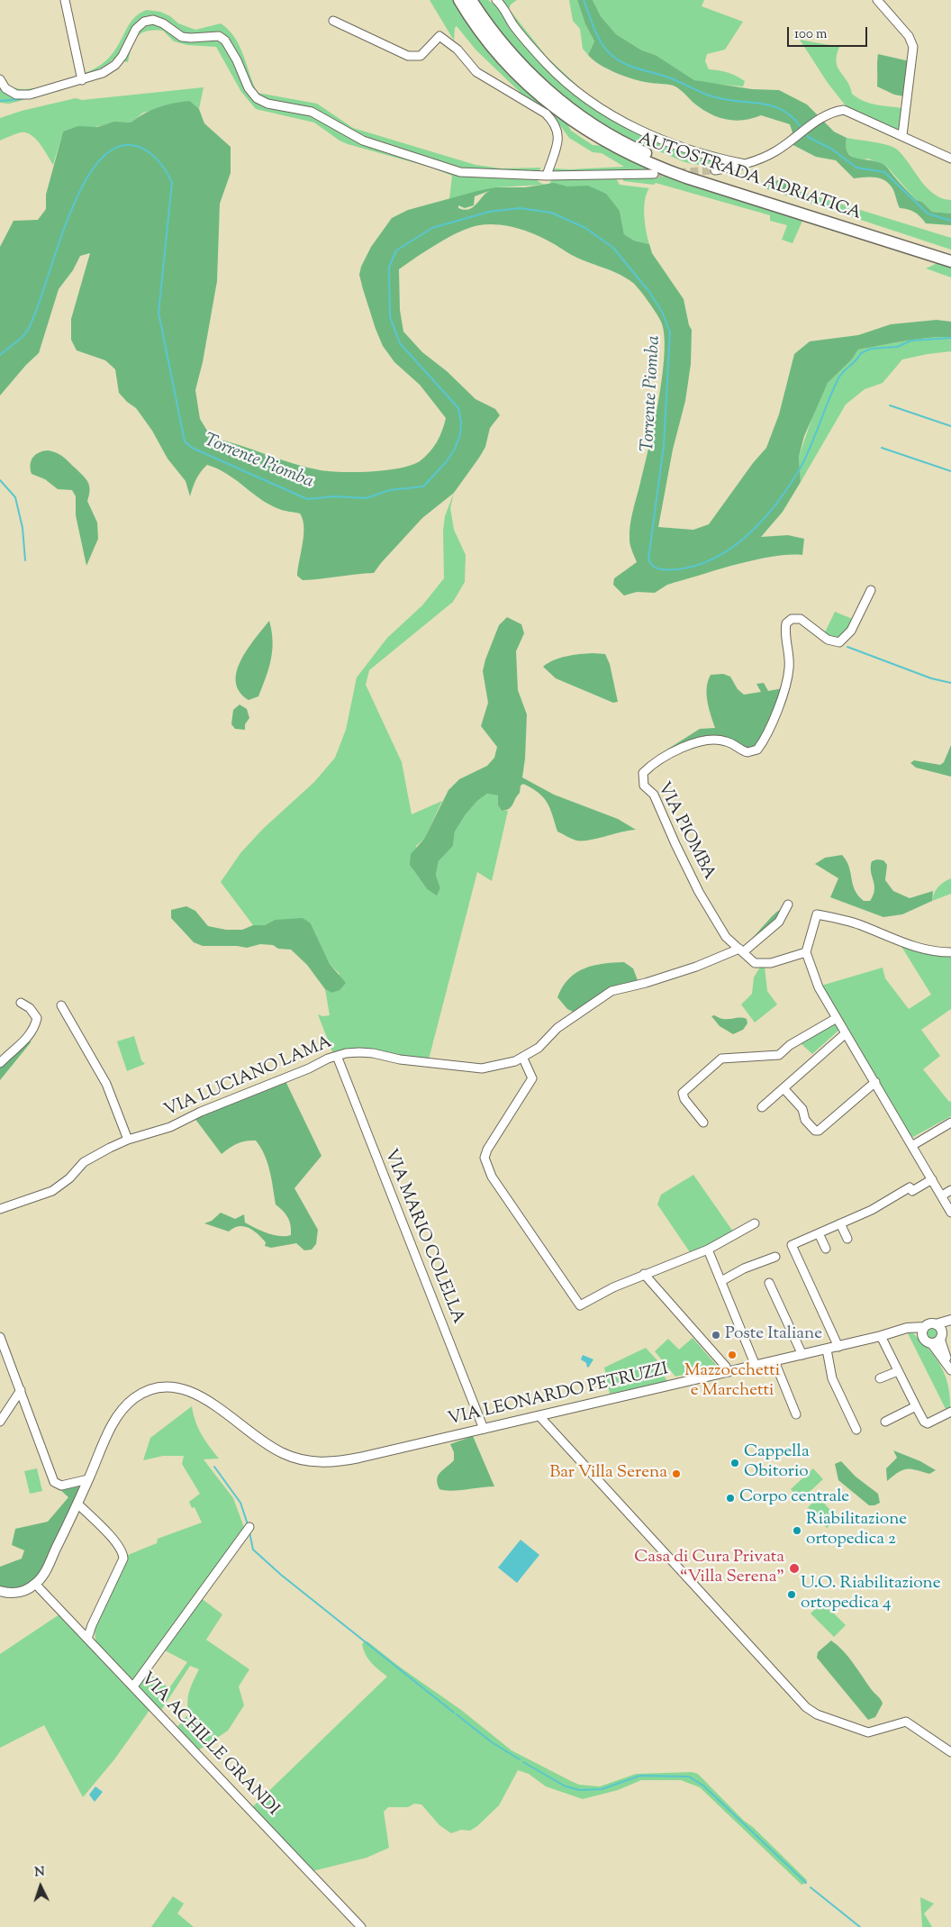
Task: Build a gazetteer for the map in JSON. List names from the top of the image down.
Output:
{
  "streets": {
    "highway": ["AUTOSTRADA ADRIATICA"],
    "main road": ["VIA LEONARDO PETRUZZI"],
    "street": [
      "VIA PIOMBA",
      "VIA LUCIANO LAMA",
      "VIA MARIO COLELLA",
      "VIA ACHILLE GRANDI"
    ]
  },
  "crossings": [
    ["VIA PIOMBA", "VIA LUCIANO LAMA"],
    ["VIA LUCIANO LAMA", "VIA MARIO COLELLA"],
    ["VIA MARIO COLELLA", "VIA LEONARDO PETRUZZI"]
  ],
  "water": ["Torrente Piomba"],
  "places": [
    "Poste Italiane",
    "Mazzocchetti e Marchetti",
    "Cappella Obitorio",
    "Bar Villa Serena",
    "Corpo centrale",
    "Riabilitazione ortopedica 2",
    "Casa di Cura Privata “Villa Serena”",
    "U.O. Riabilitazione ortopedica 4"
  ],
  "scale_bar": "100 m",
  "north": "top"
}
